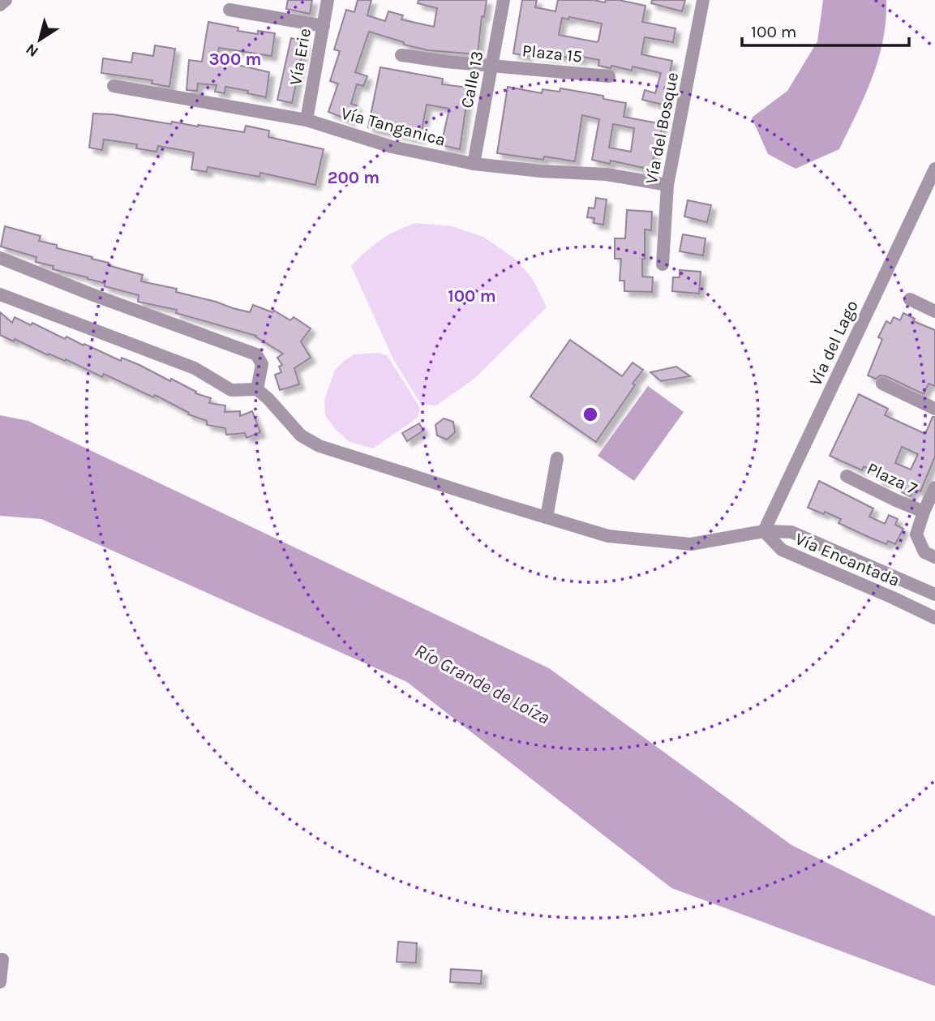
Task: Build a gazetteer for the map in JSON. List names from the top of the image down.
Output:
{
  "streets": {
    "street": [
      "Plaza 15",
      "Vía Erie",
      "Calle 13",
      "Vía Tanganica",
      "Vía del Bosque",
      "Vía del Lago",
      "Plaza 7",
      "Vía Encantada"
    ]
  },
  "crossings": [
    ["Plaza 15", "Calle 13"],
    ["Vía Erie", "Vía Tanganica"],
    ["Calle 13", "Vía Tanganica"],
    ["Vía Tanganica", "Vía del Bosque"],
    ["Vía del Lago", "Vía Encantada"]
  ],
  "water": ["Río Grande de Loíza"],
  "scale_bar": "100 m",
  "north": "bottom left",
  "rings": ["300 m", "200 m", "100 m"]
}
